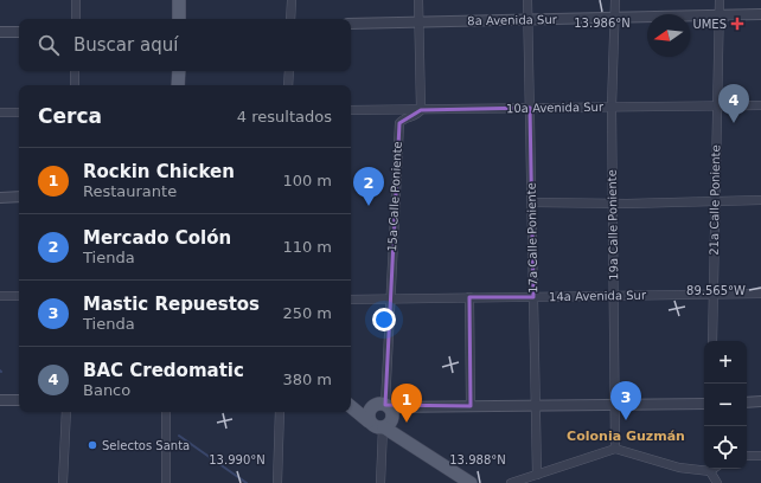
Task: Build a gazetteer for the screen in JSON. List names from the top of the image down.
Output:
{
  "streets": {
    "street": [
      "8a Avenida Sur",
      "10a Avenida Sur",
      "15a Calle Poniente",
      "21a Calle Poniente",
      "19a Calle Poniente",
      "17a Calle Poniente",
      "14a Avenida Sur"
    ]
  },
  "crossings": [
    ["8a Avenida Sur", "21a Calle Poniente"],
    ["8a Avenida Sur", "19a Calle Poniente"],
    ["8a Avenida Sur", "17a Calle Poniente"],
    ["10a Avenida Sur", "15a Calle Poniente"],
    ["10a Avenida Sur", "21a Calle Poniente"],
    ["10a Avenida Sur", "19a Calle Poniente"],
    ["10a Avenida Sur", "17a Calle Poniente"],
    ["15a Calle Poniente", "14a Avenida Sur"],
    ["21a Calle Poniente", "14a Avenida Sur"],
    ["19a Calle Poniente", "14a Avenida Sur"],
    ["17a Calle Poniente", "14a Avenida Sur"]
  ],
  "districts": ["Colonia Guzmán"],
  "places": {
    "health": ["UMES"],
    "other": ["Selectos Santa"]
  },
  "north": "left",
  "page": {
    "search": "Buscar aquí",
    "pins": [
      "4",
      "2",
      "3",
      "1"
    ],
    "heading": ["Cerca", "4 resultados"],
    "list": [
      {
        "mark": "1",
        "name": "Rockin Chicken",
        "note": "Restaurante",
        "value": "100 m"
      },
      {
        "mark": "2",
        "name": "Mercado Colón",
        "note": "Tienda",
        "value": "110 m"
      },
      {
        "mark": "3",
        "name": "Mastic Repuestos",
        "note": "Tienda",
        "value": "250 m"
      },
      {
        "mark": "4",
        "name": "BAC Credomatic",
        "note": "Banco",
        "value": "380 m"
      }
    ],
    "map_buttons": ["+", "−"]
  },
  "coordinates": [
    "13.986°N",
    "89.565°W",
    "13.990°N",
    "13.988°N"
  ]
}
